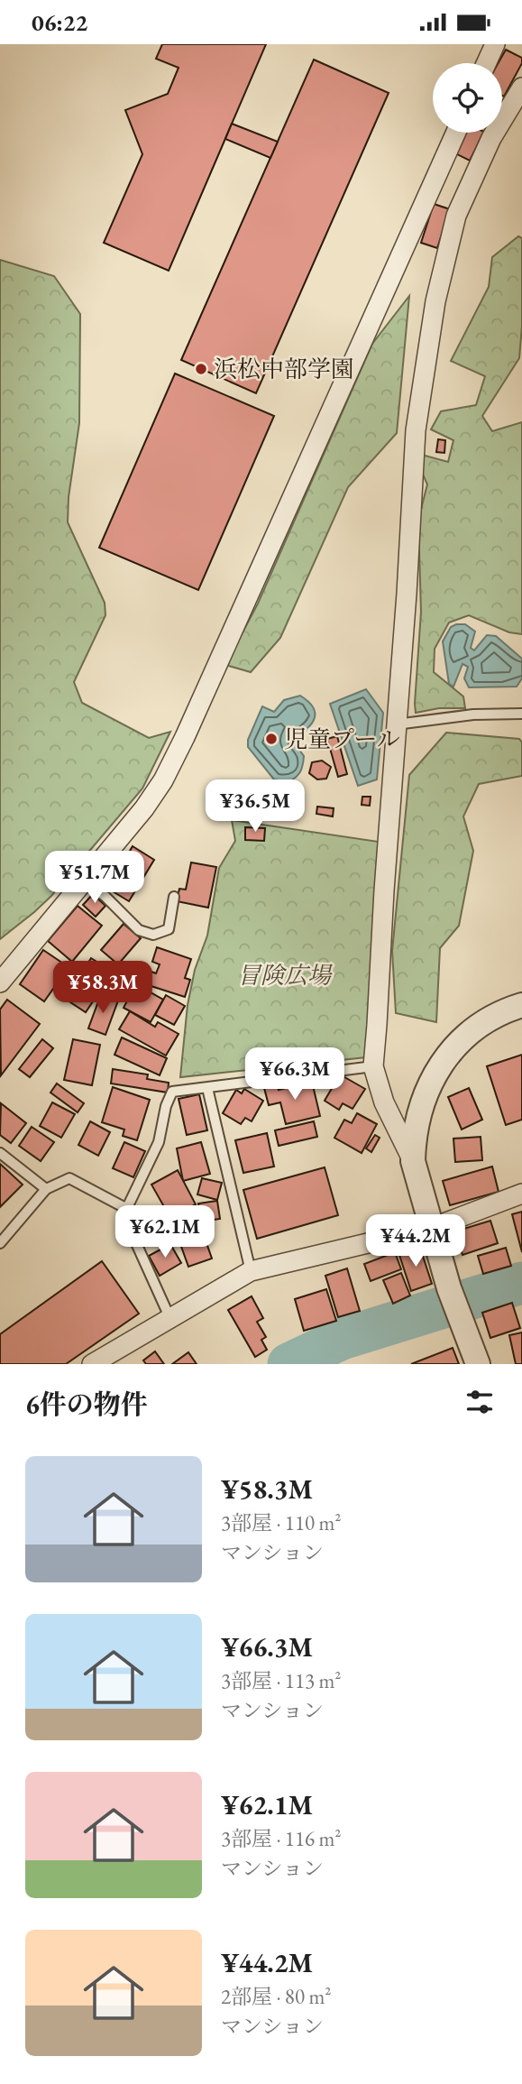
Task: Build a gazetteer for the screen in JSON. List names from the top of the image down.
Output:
{
  "parks": ["冒険広場"],
  "places": ["浜松中部学園", "児童プール"],
  "page": {
    "status": "06:22",
    "price": [
      "¥36.5M",
      "¥51.7M",
      "¥58.3M",
      "¥66.3M",
      "¥62.1M",
      "¥44.2M"
    ],
    "heading": "6件の物件",
    "list": [
      {
        "name": "¥58.3M",
        "note": "3部屋 · 110 m² · マンション"
      },
      {
        "name": "¥66.3M",
        "note": "3部屋 · 113 m² · マンション"
      },
      {
        "name": "¥62.1M",
        "note": "3部屋 · 116 m² · マンション"
      },
      {
        "name": "¥44.2M",
        "note": "2部屋 · 80 m² · マンション"
      }
    ]
  }
}
